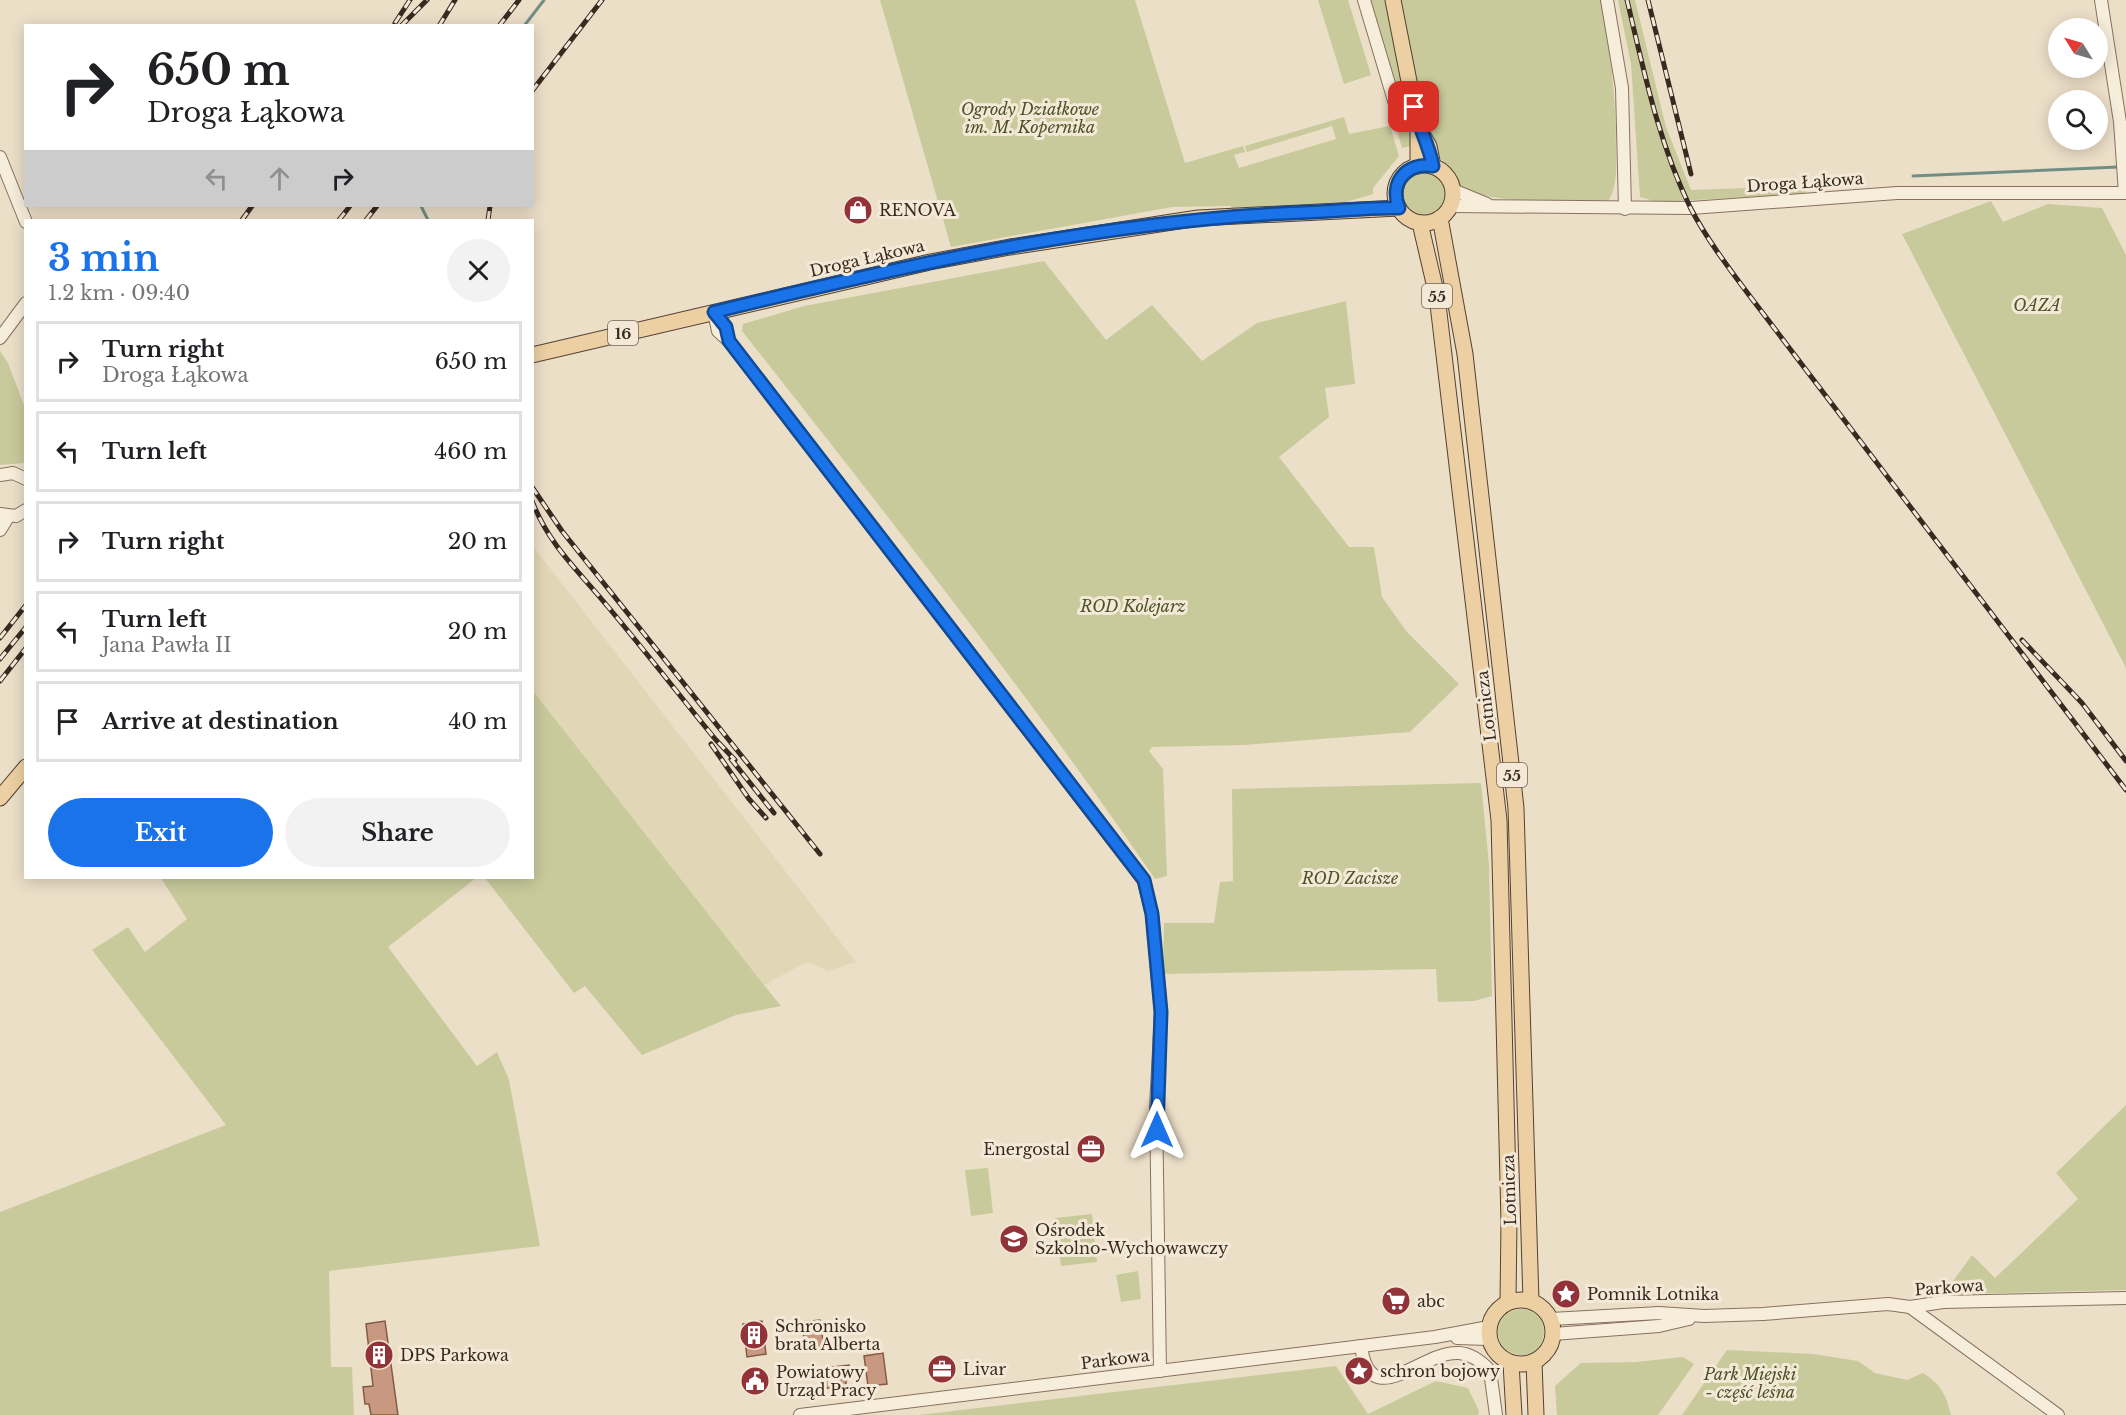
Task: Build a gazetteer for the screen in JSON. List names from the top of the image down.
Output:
{
  "streets": {
    "main road": [
      "Droga Łąkowa",
      "55",
      "16",
      "Lotnicza"
    ],
    "street": ["Parkowa"]
  },
  "crossings": [
    ["Droga Łąkowa", "16"],
    ["Droga Łąkowa", "Lotnicza"],
    ["16", "Lotnicza"],
    ["Lotnicza", "Parkowa"]
  ],
  "parks": [
    "Ogrody Działkowe im. M. Kopernika",
    "OAZA",
    "ROD Kolejarz",
    "ROD Zacisze",
    "Park Miejski - część leśna"
  ],
  "places": {
    "shop": ["RENOVA"],
    "office": ["Energostal", "Livar"],
    "school or university": ["Ośrodek Szkolno-Wychowawczy"],
    "place": ["Pomnik Lotnika", "schron bojowy"],
    "supermarket": ["abc"],
    "building": ["Schronisko brata Alberta", "DPS Parkowa"],
    "public building": ["Powiatowy Urząd Pracy"]
  },
  "north": "top left",
  "page": {
    "turn": ["650 m", "Droga Łąkowa"],
    "heading": ["3 min", "1.2 km · 09:40"],
    "list": [
      {
        "name": "Turn right",
        "note": "Droga Łąkowa",
        "value": "650 m"
      },
      {
        "name": "Turn left",
        "value": "460 m"
      },
      {
        "name": "Turn right",
        "value": "20 m"
      },
      {
        "name": "Turn left",
        "note": "Jana Pawła II",
        "value": "20 m"
      },
      {
        "name": "Arrive at destination",
        "value": "40 m"
      }
    ],
    "buttons": ["Exit", "Share"]
  }
}
